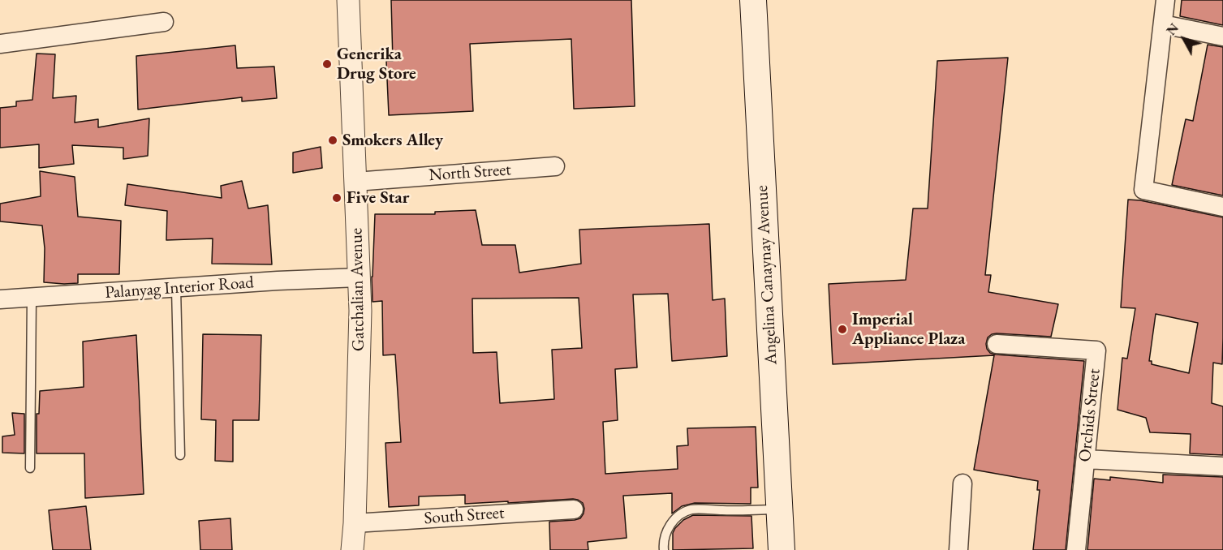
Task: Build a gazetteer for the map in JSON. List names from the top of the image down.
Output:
{
  "streets": {
    "main road": ["Angelina Canaynay Avenue"],
    "street": [
      "North Street",
      "Palanyag Interior Road",
      "Gatchalian Avenue",
      "Orchids Street",
      "South Street"
    ]
  },
  "crossings": [
    ["North Street", "Gatchalian Avenue"],
    ["Palanyag Interior Road", "Gatchalian Avenue"],
    ["Gatchalian Avenue", "South Street"]
  ],
  "places": [
    "Generika Drug Store",
    "Smokers Alley",
    "Five Star",
    "Imperial Appliance Plaza"
  ],
  "north": "top left"
}
